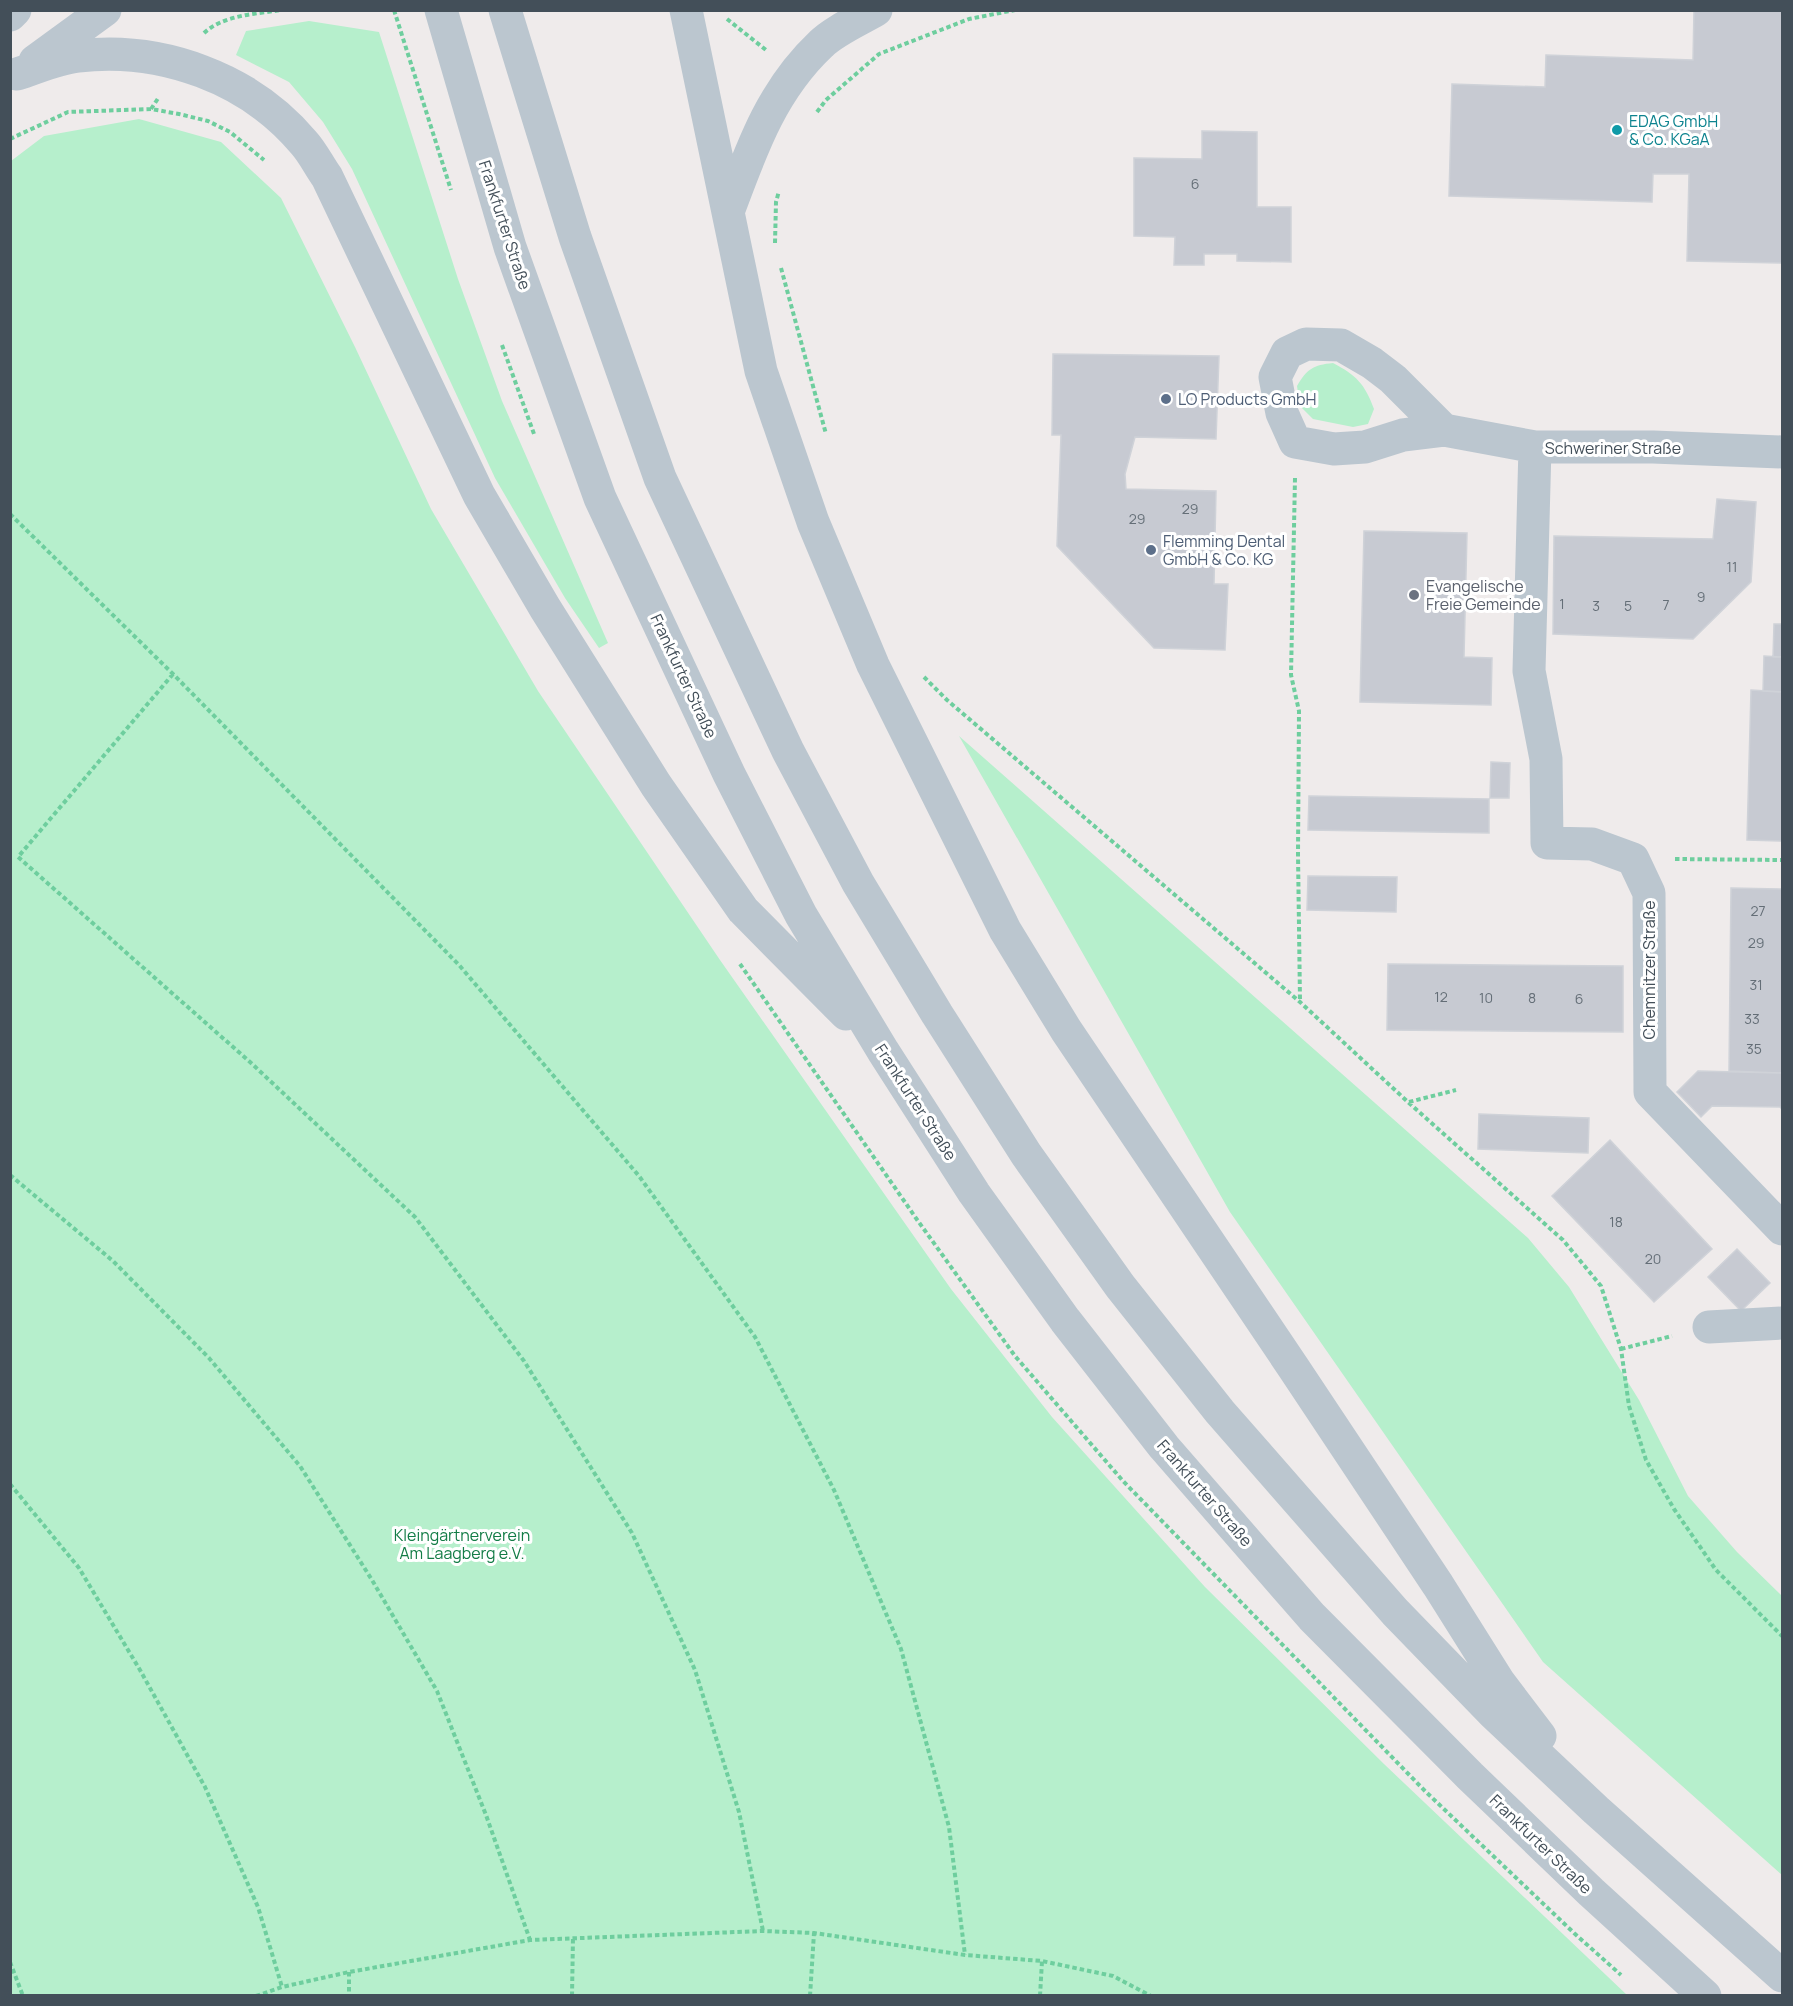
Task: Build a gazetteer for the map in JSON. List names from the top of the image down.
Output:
{
  "streets": {
    "street": ["Frankfurter Straße", "Schweriner Straße", "Chemnitzer Straße"]
  },
  "parks": ["Kleingärtnerverein Am Laagberg e.V."],
  "places": [
    "EDAG GmbH & Co. KGaA",
    "LO Products GmbH",
    "Flemming Dental GmbH & Co. KG",
    "Evangelische Freie Gemeinde"
  ],
  "house_numbers": [
    "6",
    "29",
    "29",
    "11",
    "9",
    "1",
    "7",
    "3",
    "5",
    "27",
    "29",
    "31",
    "12",
    "10",
    "8",
    "6",
    "33",
    "35",
    "18",
    "20"
  ]
}
